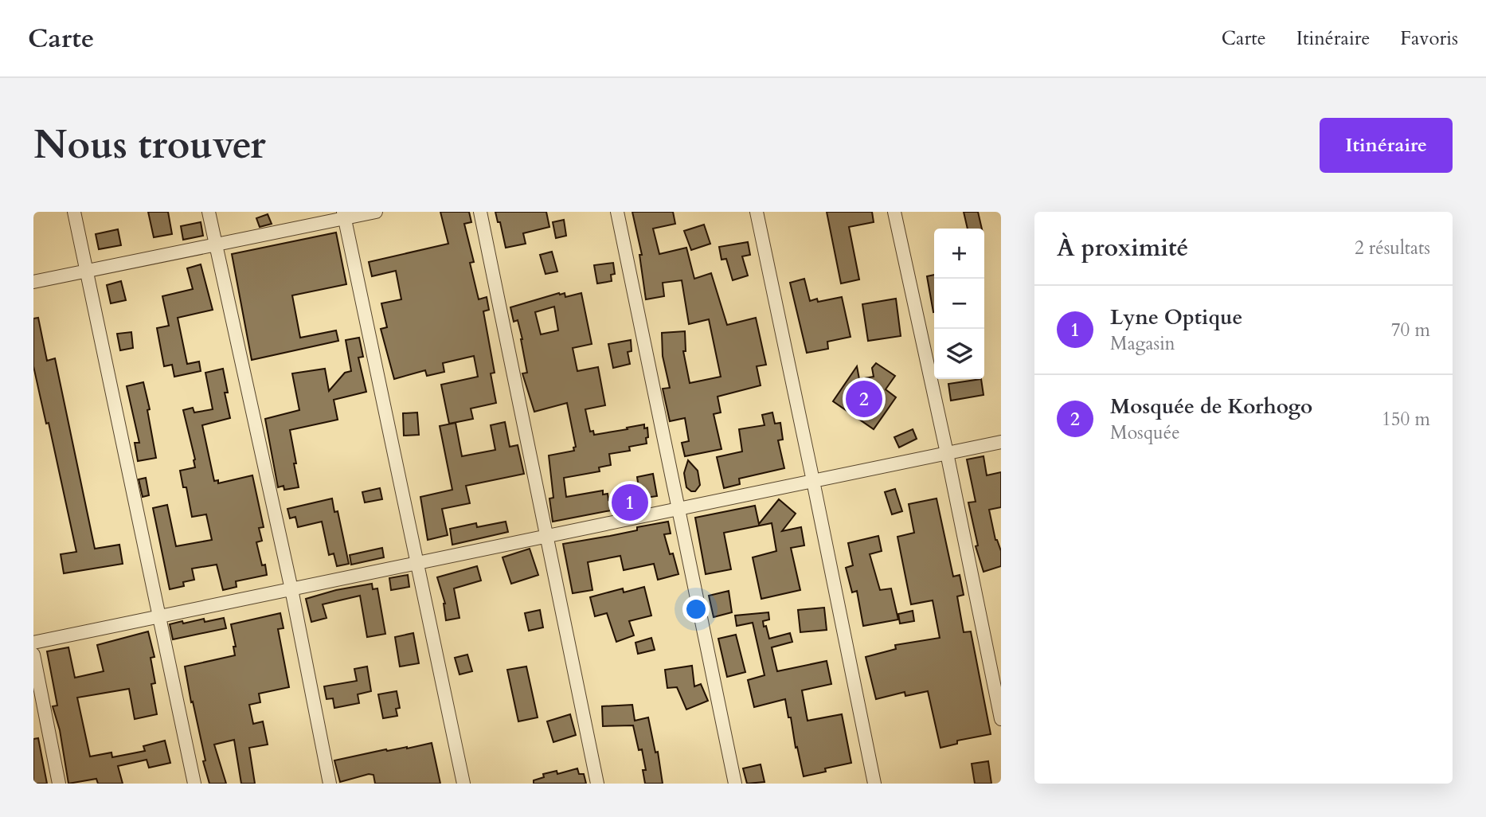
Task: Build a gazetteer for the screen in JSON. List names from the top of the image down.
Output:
{
  "page": {
    "header": "Carte",
    "nav": ["Carte", "Itinéraire", "Favoris"],
    "buttons": "Itinéraire",
    "title": "Nous trouver",
    "heading": ["À proximité", "2 résultats"],
    "map_buttons": ["+", "−"],
    "list": [
      {
        "mark": "1",
        "name": "Lyne Optique",
        "note": "Magasin",
        "value": "70 m"
      },
      {
        "mark": "2",
        "name": "Mosquée de Korhogo",
        "note": "Mosquée",
        "value": "150 m"
      }
    ],
    "pins": ["2", "1"]
  }
}
